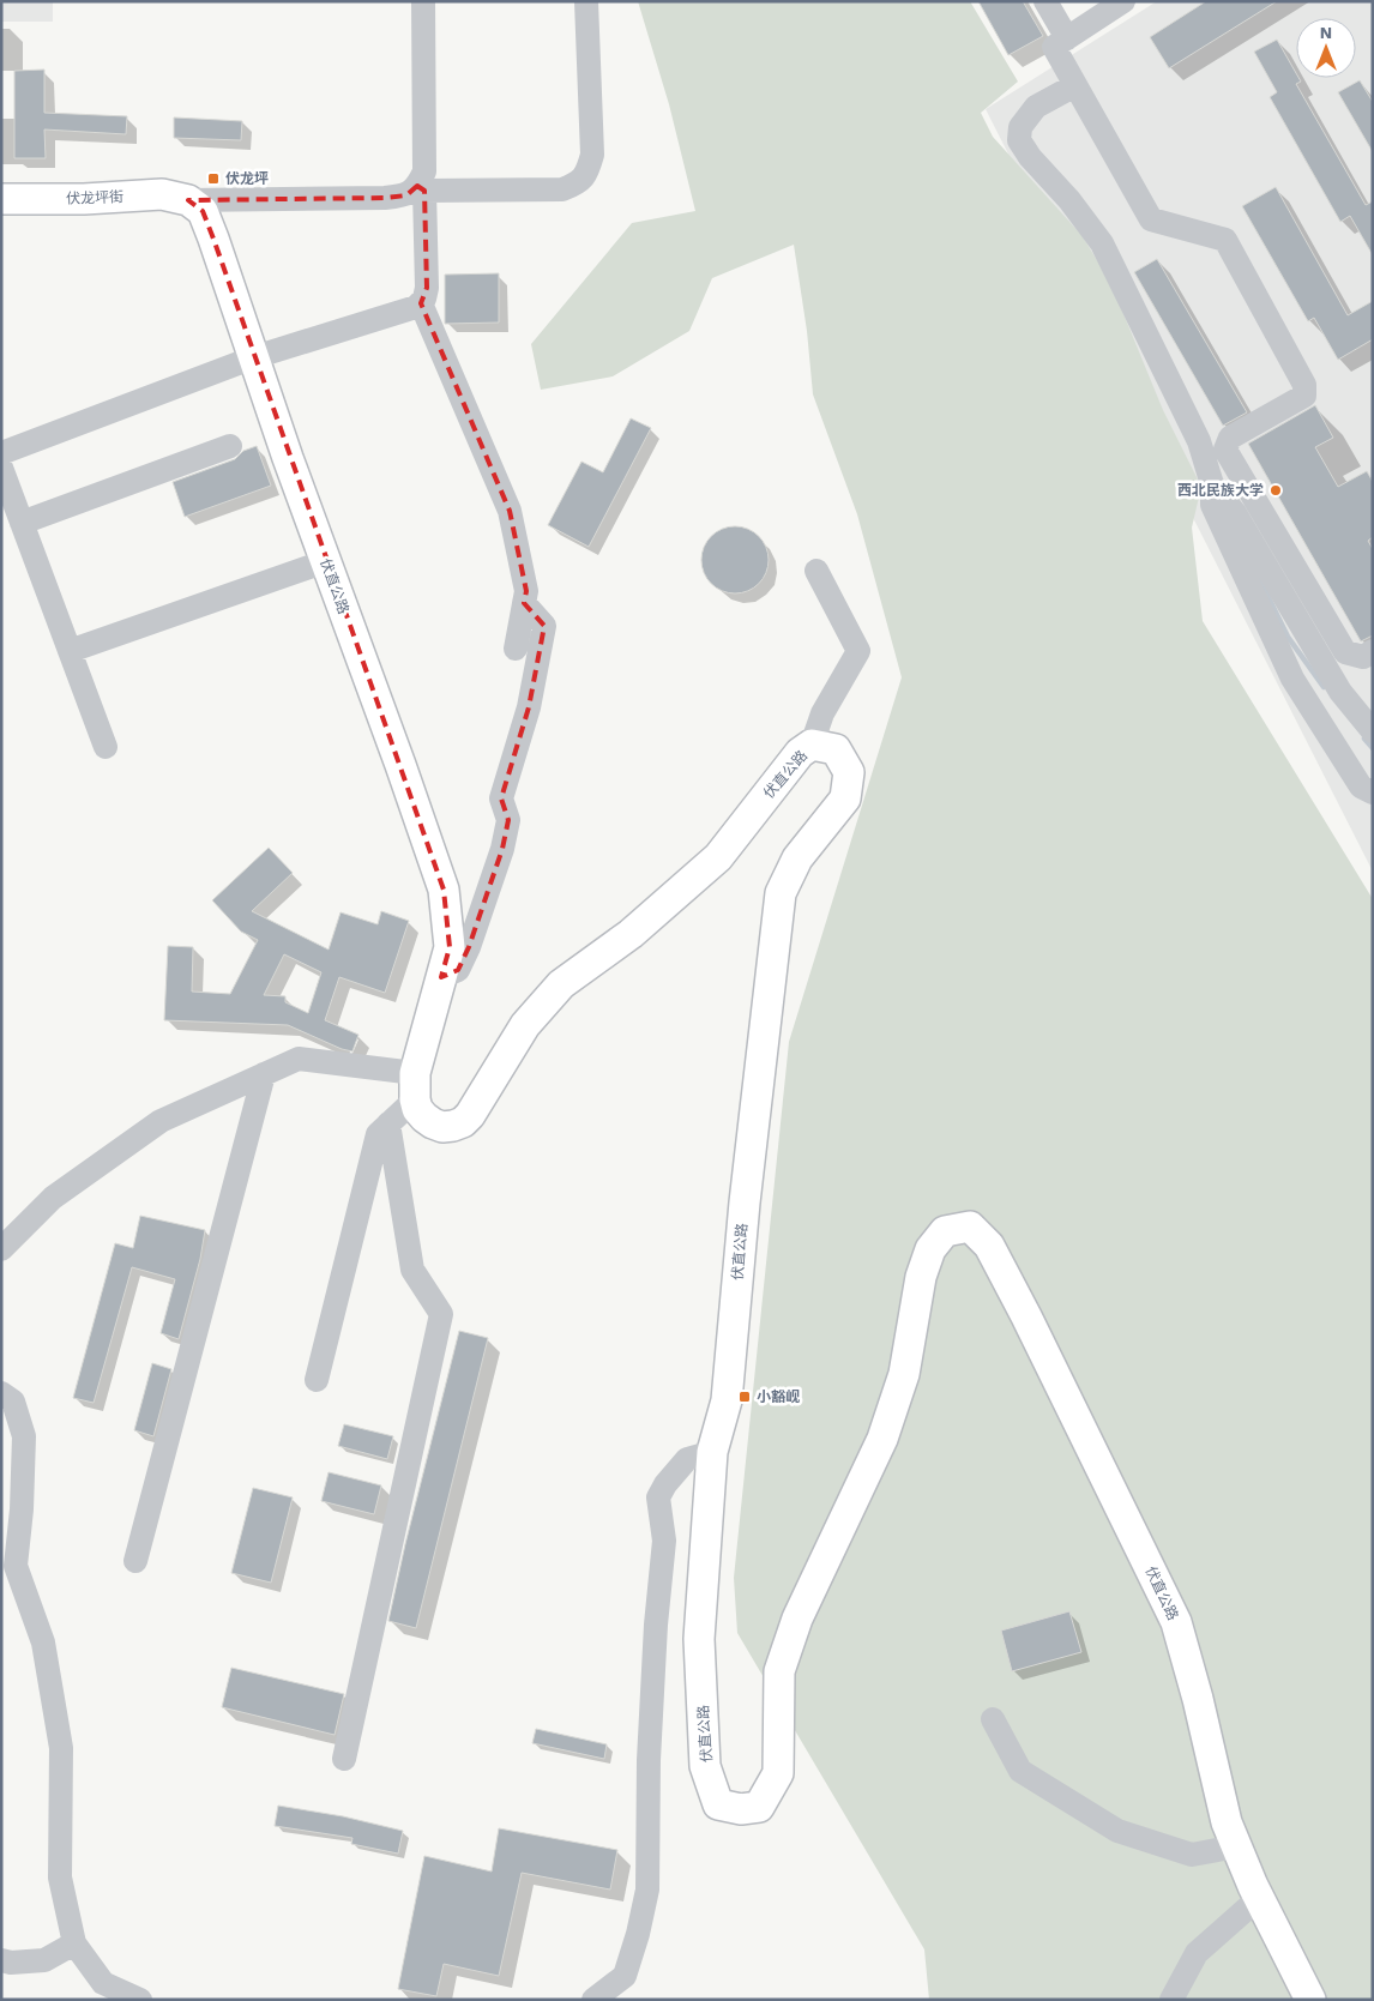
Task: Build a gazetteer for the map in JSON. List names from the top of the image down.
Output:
{
  "streets": {
    "main road": ["伏龙坪街", "伏直公路"]
  },
  "crossings": [
    ["伏龙坪街", "伏直公路"]
  ],
  "places": {
    "transit": ["伏龙坪", "小豁岘"],
    "other": ["西北民族大学"]
  },
  "north": "top"
}
